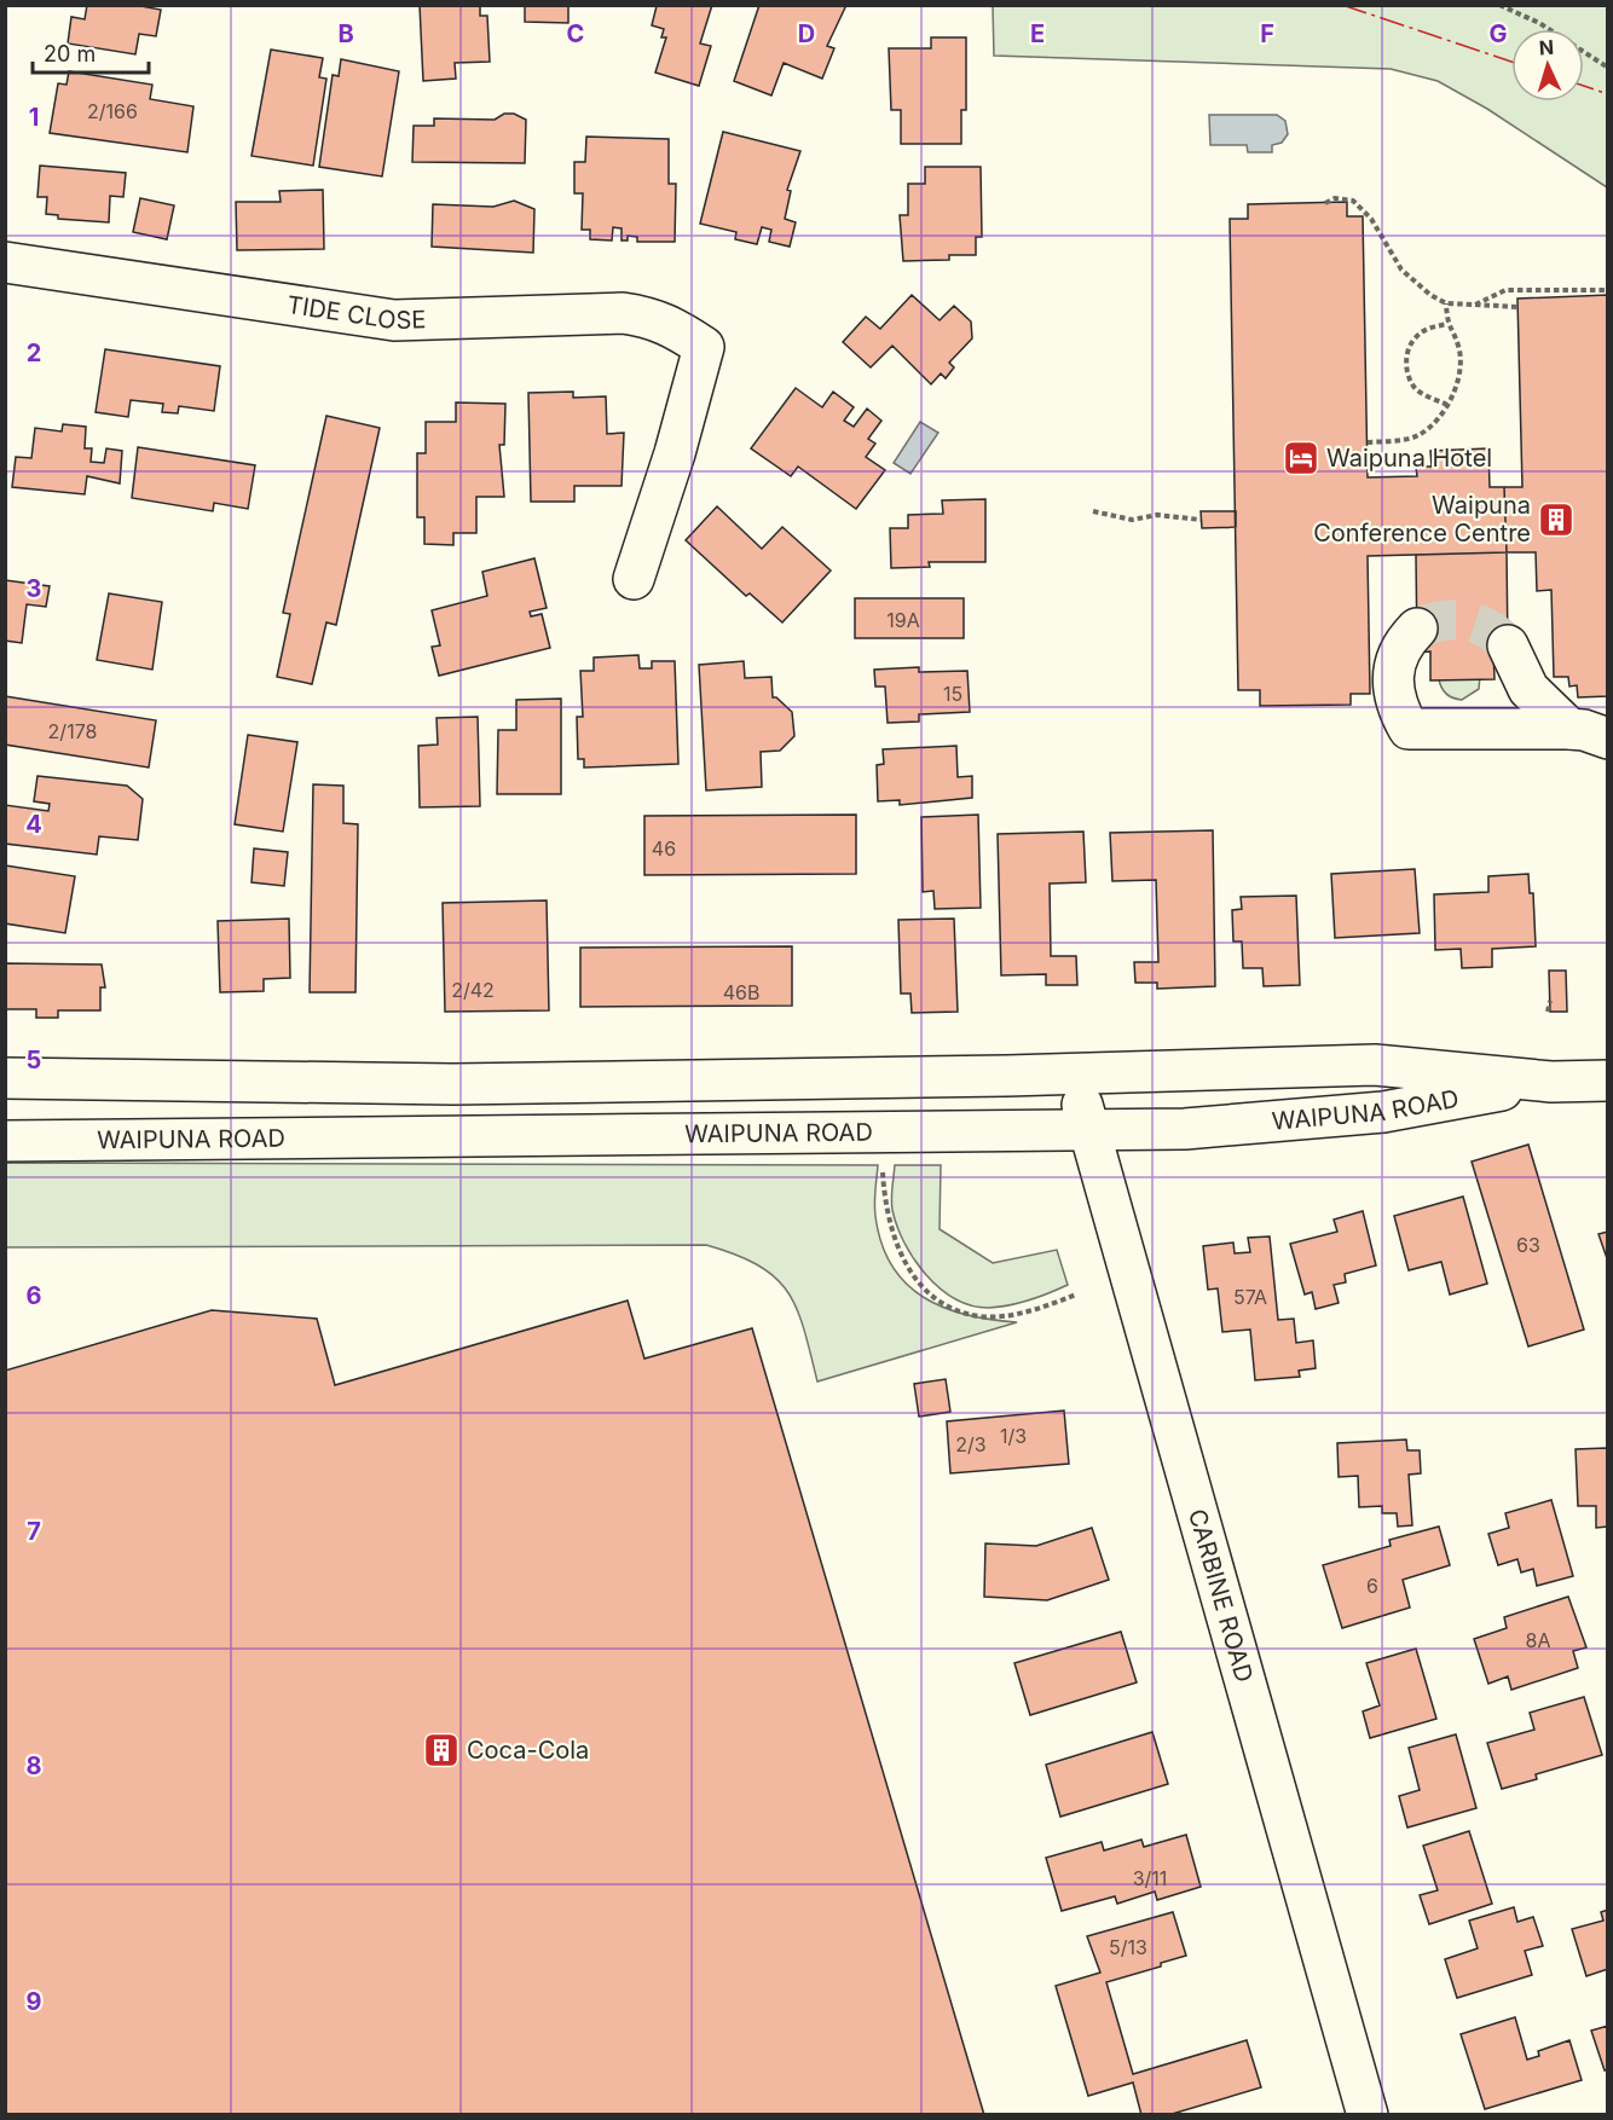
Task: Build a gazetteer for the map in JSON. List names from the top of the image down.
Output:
{
  "streets": {
    "main road": ["TIDE CLOSE", "WAIPUNA ROAD", "CARBINE ROAD"]
  },
  "crossings": [
    ["WAIPUNA ROAD", "CARBINE ROAD"]
  ],
  "places": {
    "hotel": ["Waipuna Hotel"],
    "building": ["Waipuna Conference Centre", "Coca-Cola"]
  },
  "house_numbers": [
    "2/166",
    "19A",
    "15",
    "2/178",
    "46",
    "2/42",
    "46B",
    "63",
    "57A",
    "1/3",
    "2/3",
    "6",
    "8A",
    "3/11",
    "5/13"
  ],
  "scale_bar": "20 m",
  "north": "top",
  "grid": {
    "columns": [
      "B",
      "C",
      "D",
      "E",
      "F",
      "G"
    ],
    "rows": [
      "1",
      "2",
      "3",
      "4",
      "5",
      "6",
      "7",
      "8",
      "9"
    ]
  }
}
